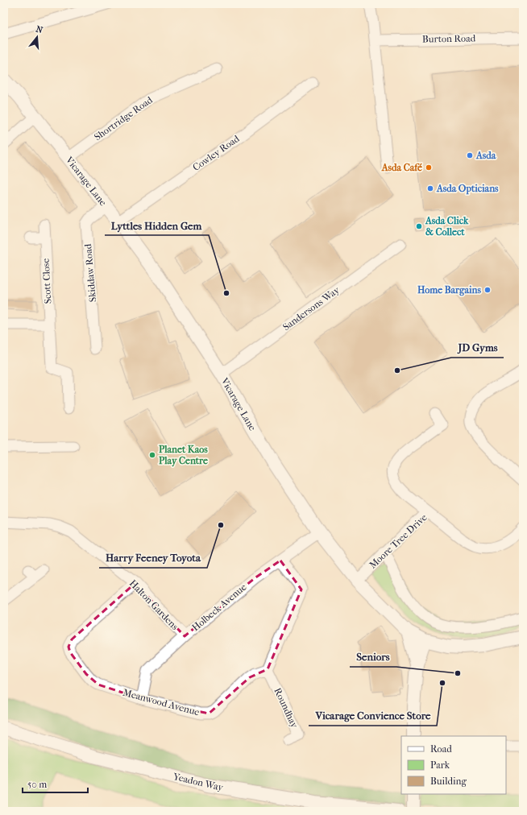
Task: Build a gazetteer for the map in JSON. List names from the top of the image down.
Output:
{
  "streets": {
    "street": [
      "Burton Road",
      "Shortridge Road",
      "Cowley Road",
      "Vicarage Lane",
      "Skiddaw Road",
      "Scott Close",
      "Sandersons Way",
      "Moore Tree Drive",
      "Halton Gardens",
      "Holbeck Avenue",
      "Meanwood Avenue",
      "Roundhay",
      "Yeadon Way"
    ]
  },
  "crossings": [
    ["Shortridge Road", "Vicarage Lane"],
    ["Cowley Road", "Vicarage Lane"],
    ["Vicarage Lane", "Skiddaw Road"],
    ["Vicarage Lane", "Sandersons Way"],
    ["Vicarage Lane", "Moore Tree Drive"],
    ["Vicarage Lane", "Holbeck Avenue"],
    ["Halton Gardens", "Holbeck Avenue"],
    ["Halton Gardens", "Meanwood Avenue"],
    ["Holbeck Avenue", "Meanwood Avenue"],
    ["Meanwood Avenue", "Roundhay"]
  ],
  "places": [
    "Asda",
    "Asda Café",
    "Asda Opticians",
    "Asda Click & Collect",
    "Home Bargains",
    "Lyttles Hidden Gem",
    "JD Gyms",
    "Planet Kaos Play Centre",
    "Harry Feeney Toyota",
    "Seniors",
    "Vicarage Convience Store"
  ],
  "legend": ["Road", "Park", "Building"],
  "scale_bar": "50 m",
  "north": "top"
}
